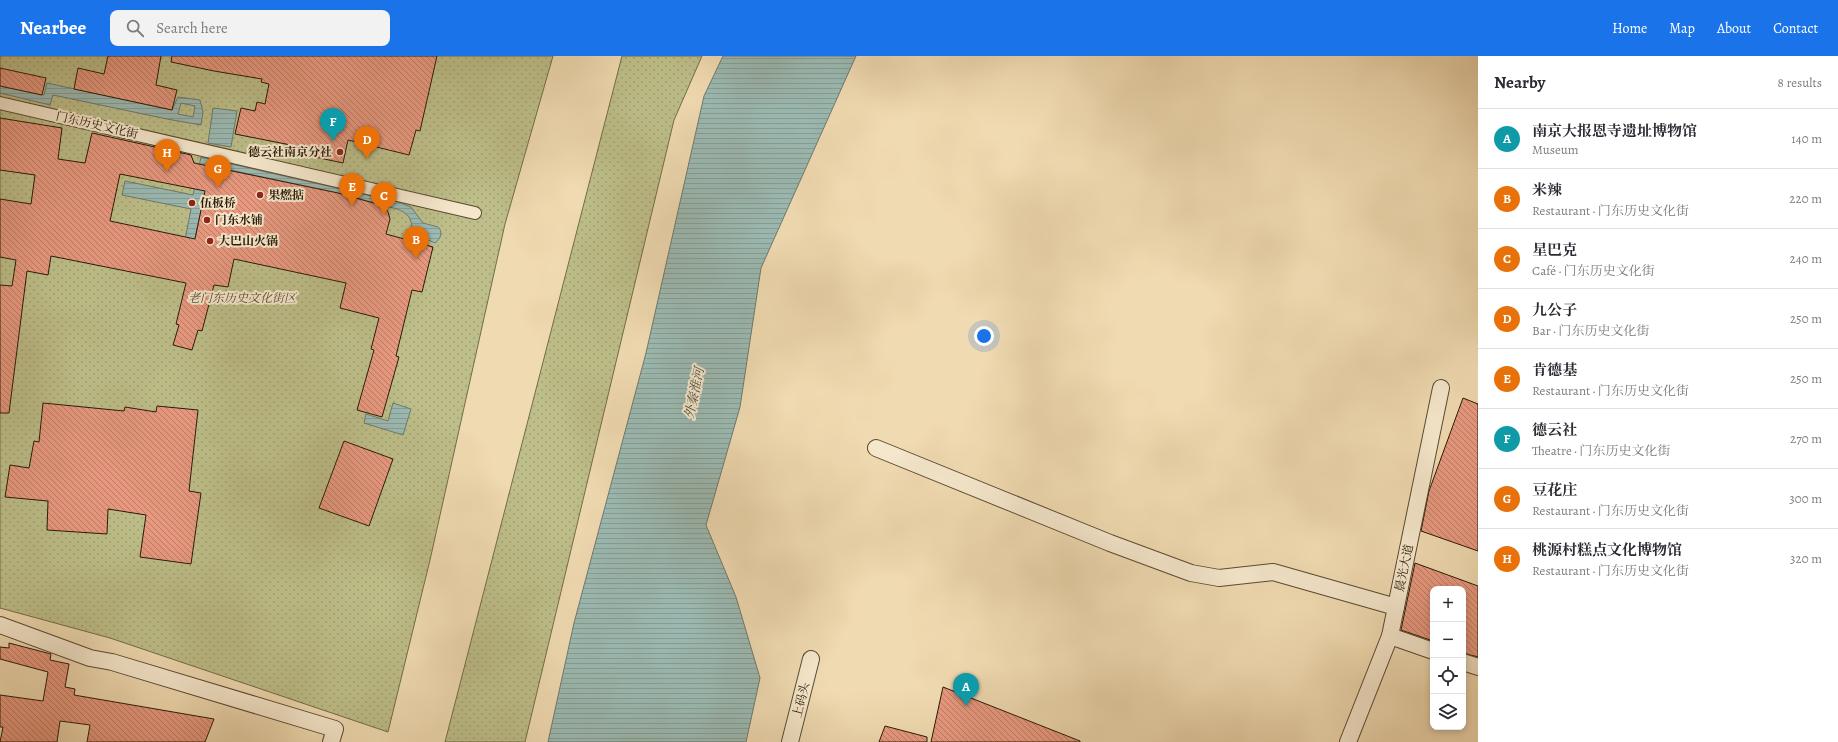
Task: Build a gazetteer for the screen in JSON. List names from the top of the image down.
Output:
{
  "streets": {
    "street": ["门东历史文化街", "晨光大道", "上码头"]
  },
  "water": ["外秦淮河"],
  "parks": ["老门东历史文化街区"],
  "places": [
    "德云社南京分社",
    "果燃掂",
    "伍板桥",
    "门东水铺",
    "大巴山火锅"
  ],
  "page": {
    "header": "Nearbee",
    "search": "Search here",
    "nav": [
      "Home",
      "Map",
      "About",
      "Contact"
    ],
    "heading": ["Nearby", "8 results"],
    "pins": [
      "F",
      "D",
      "H",
      "G",
      "E",
      "C",
      "B",
      "A"
    ],
    "list": [
      {
        "mark": "A",
        "name": "南京大报恩寺遗址博物馆",
        "note": "Museum",
        "value": "140 m"
      },
      {
        "mark": "B",
        "name": "米辣",
        "note": "Restaurant · 门东历史文化街",
        "value": "220 m"
      },
      {
        "mark": "C",
        "name": "星巴克",
        "note": "Café · 门东历史文化街",
        "value": "240 m"
      },
      {
        "mark": "D",
        "name": "九公子",
        "note": "Bar · 门东历史文化街",
        "value": "250 m"
      },
      {
        "mark": "E",
        "name": "肯德基",
        "note": "Restaurant · 门东历史文化街",
        "value": "250 m"
      },
      {
        "mark": "F",
        "name": "德云社",
        "note": "Theatre · 门东历史文化街",
        "value": "270 m"
      },
      {
        "mark": "G",
        "name": "豆花庄",
        "note": "Restaurant · 门东历史文化街",
        "value": "300 m"
      },
      {
        "mark": "H",
        "name": "桃源村糕点文化博物馆",
        "note": "Restaurant · 门东历史文化街",
        "value": "320 m"
      }
    ],
    "map_buttons": ["+", "−"]
  }
}
